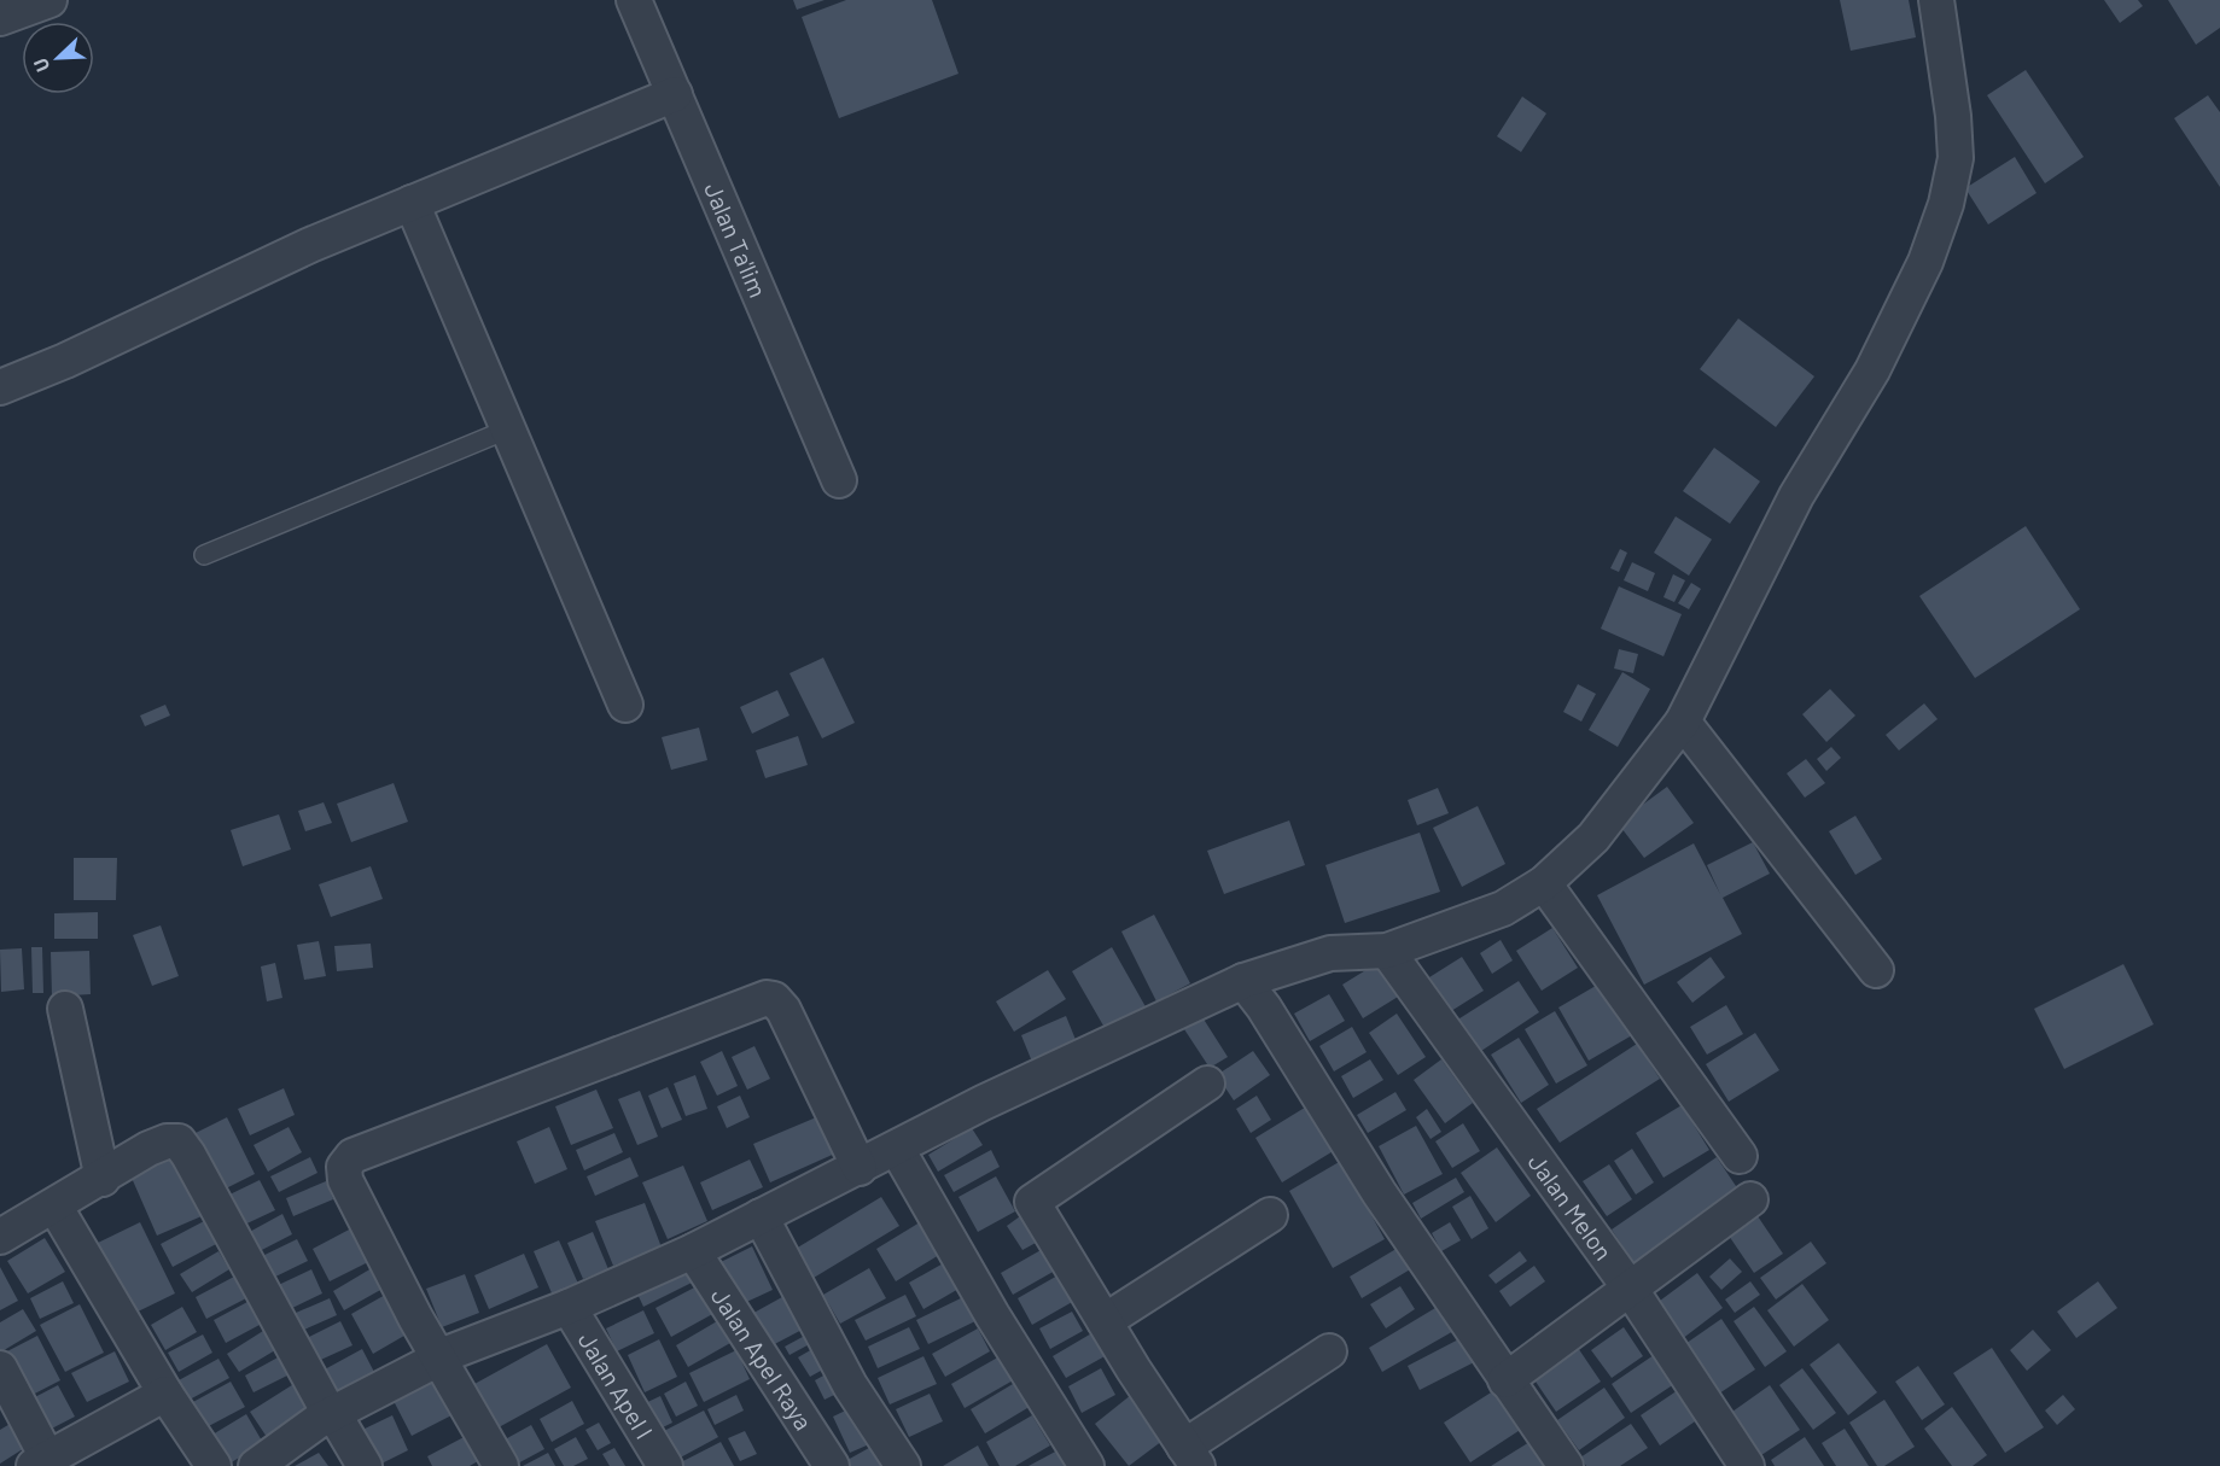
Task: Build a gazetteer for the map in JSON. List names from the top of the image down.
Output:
{
  "streets": {
    "street": [
      "Jalan Ta'lim",
      "Jalan Melon",
      "Jalan Apel Raya",
      "Jalan Apel I"
    ]
  },
  "north": "bottom left"
}
